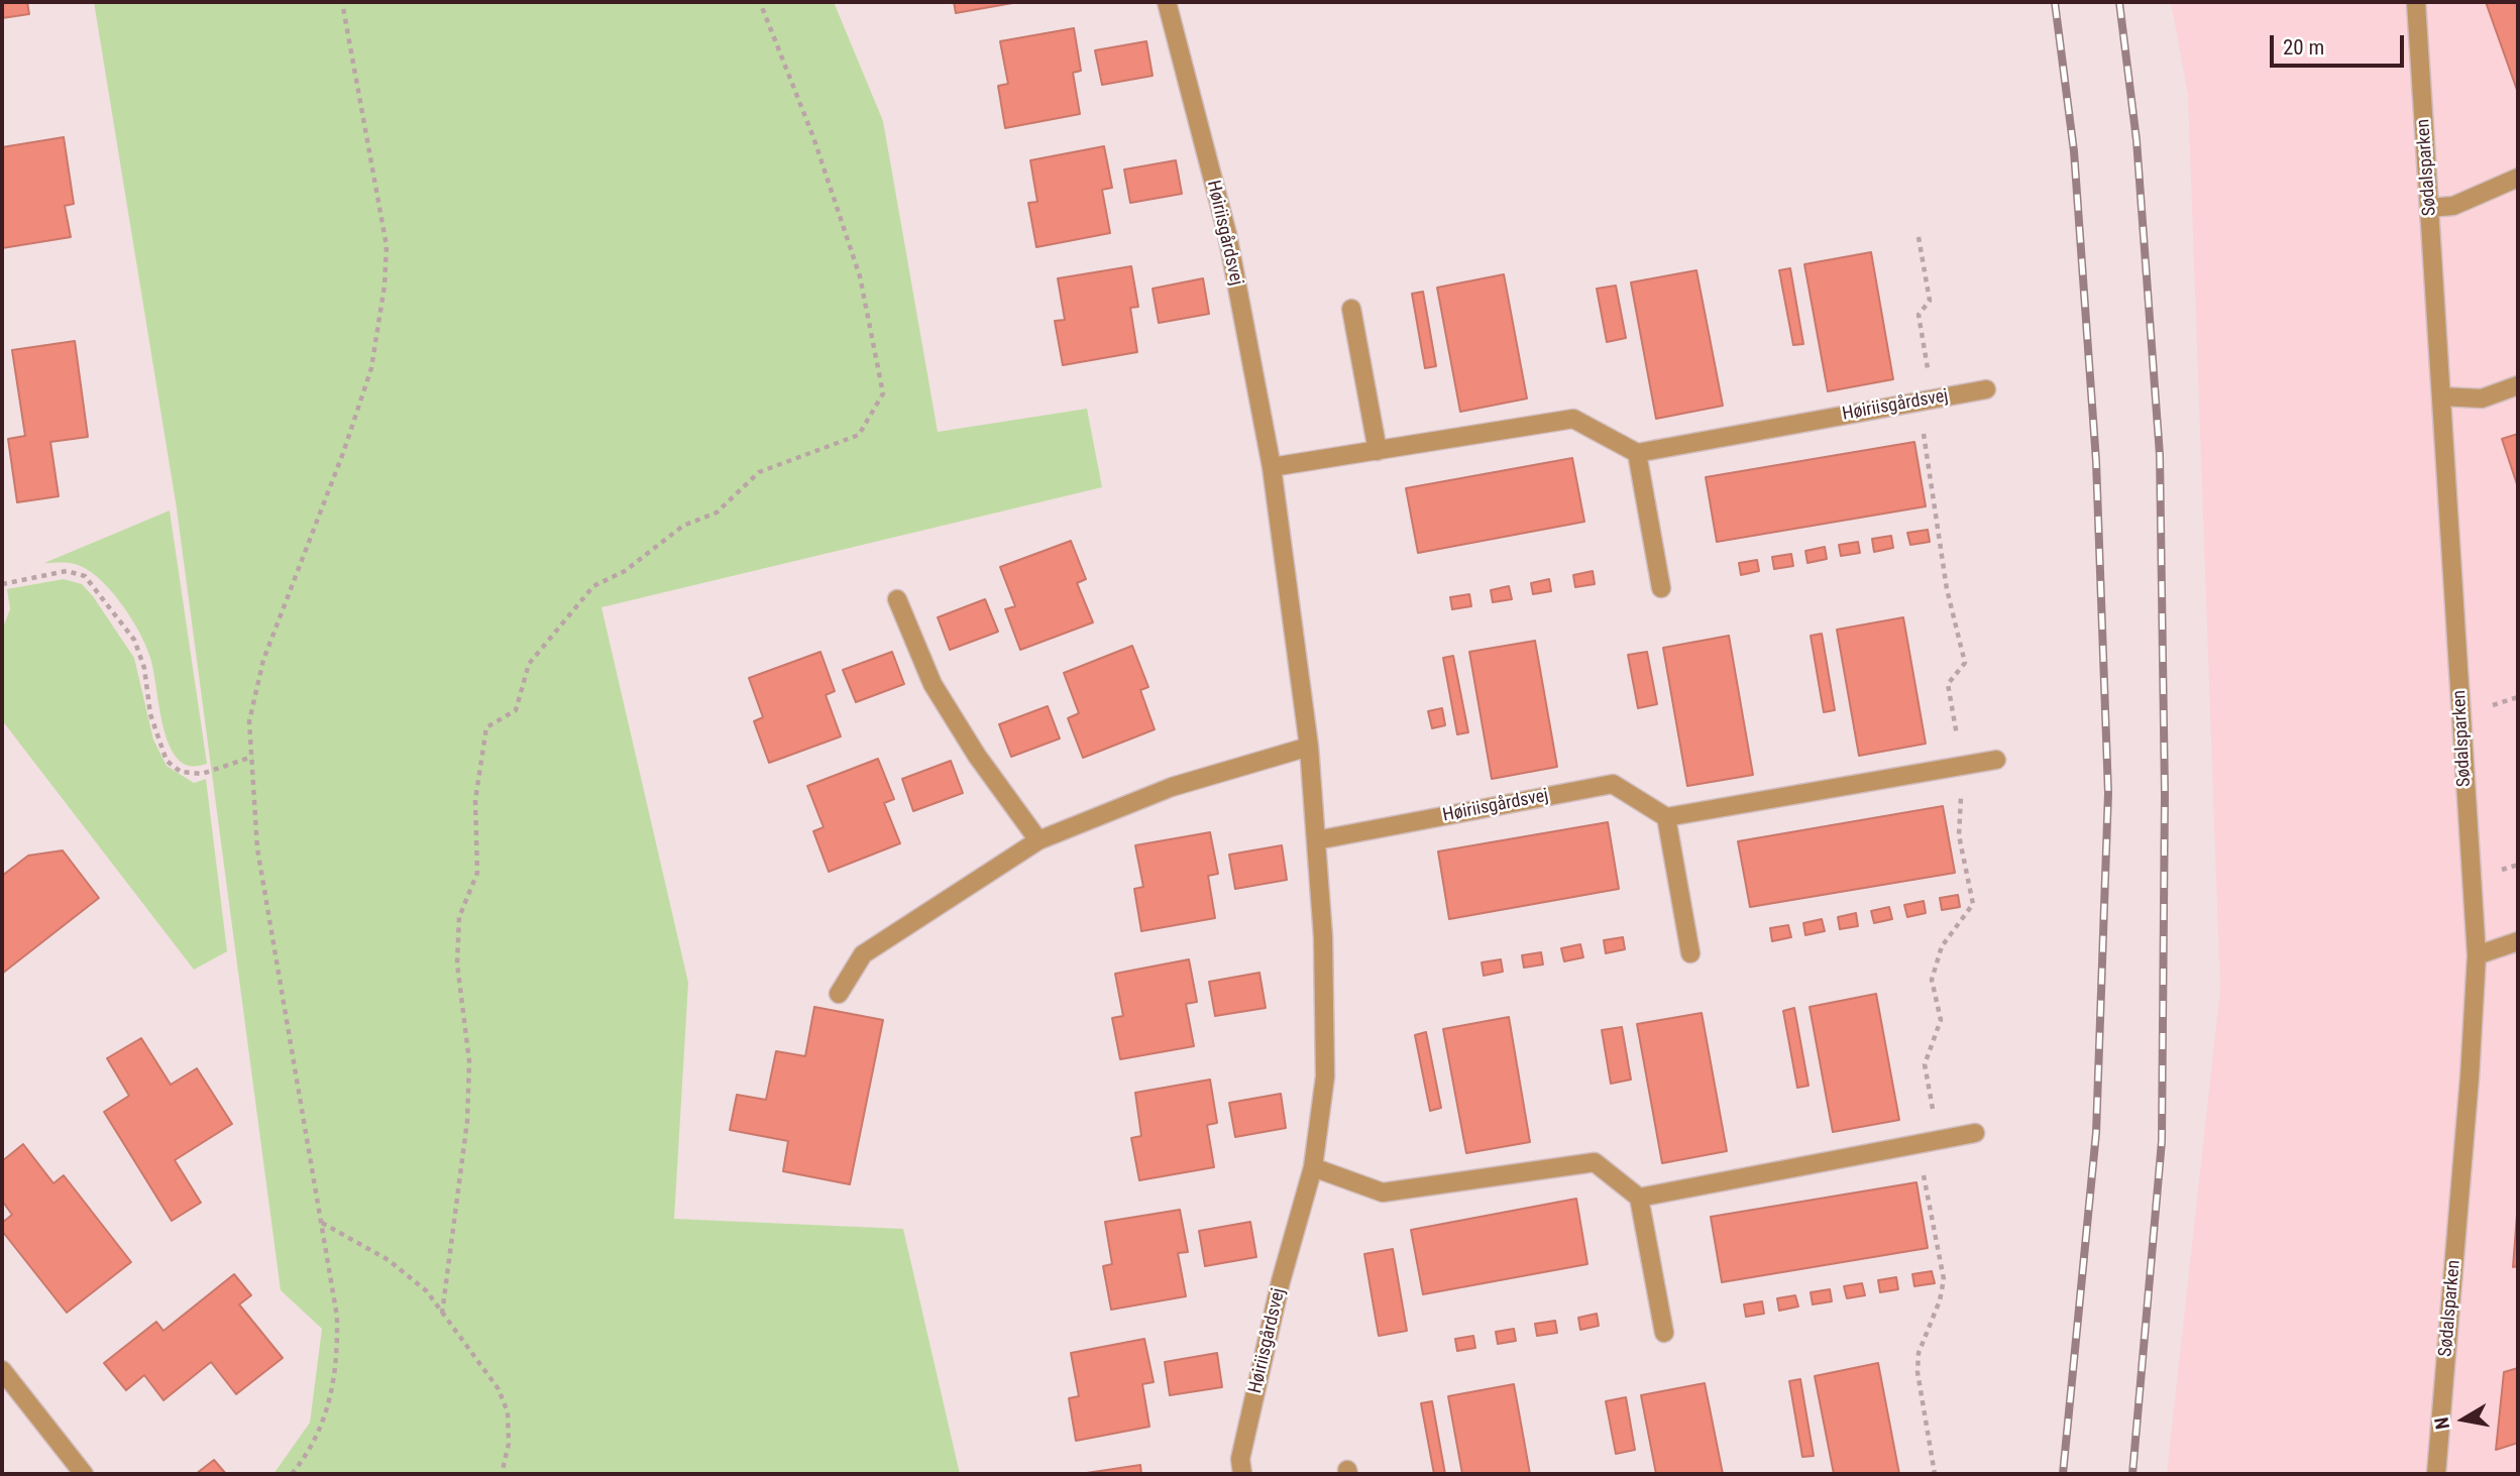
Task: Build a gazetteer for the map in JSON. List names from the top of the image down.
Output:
{
  "streets": {
    "street": ["Sødalsparken", "Høiriisgårdsvej"]
  },
  "scale_bar": "20 m",
  "north": "left"
}
